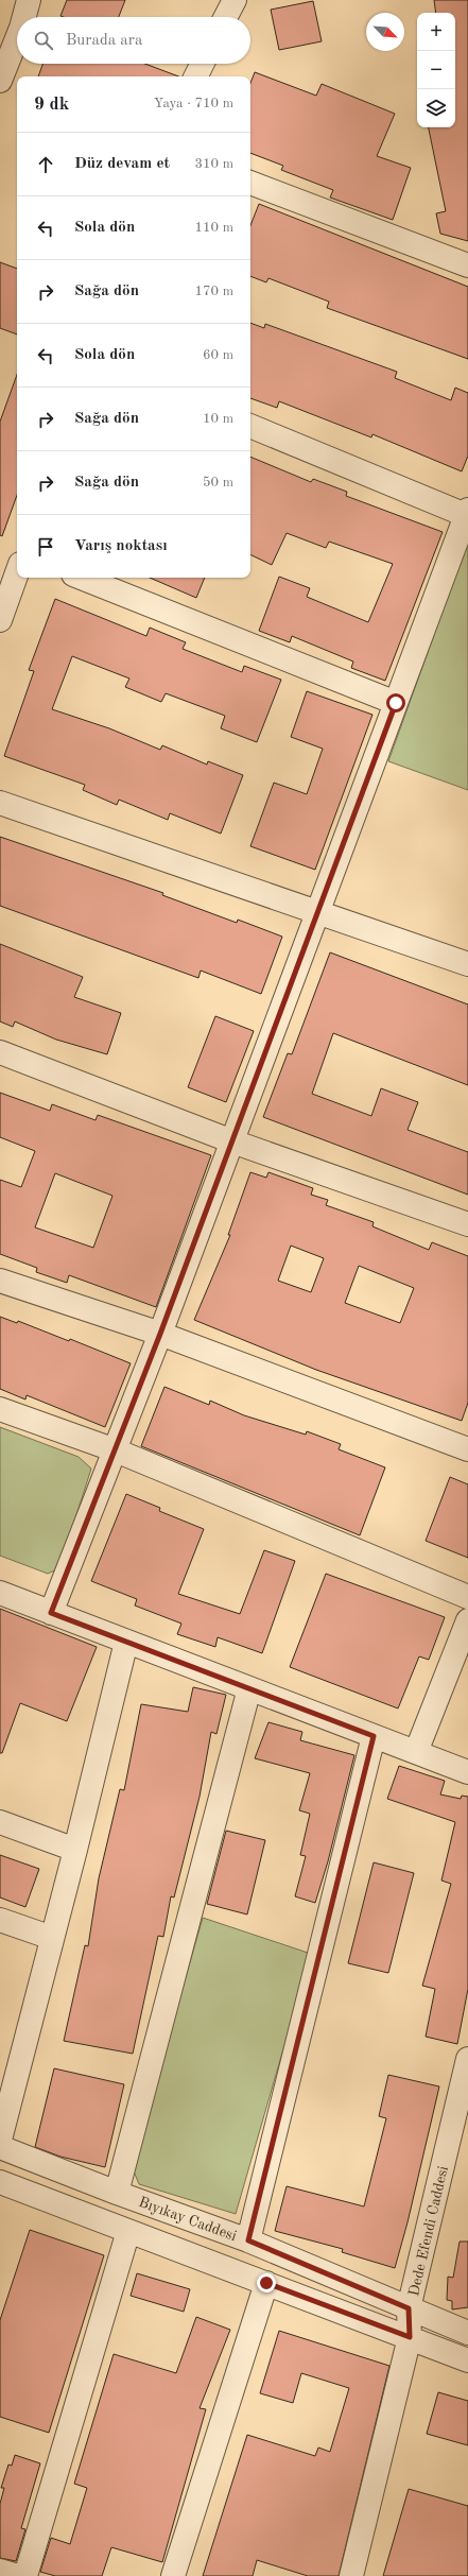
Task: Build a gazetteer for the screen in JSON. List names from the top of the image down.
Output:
{
  "streets": {
    "street": ["Bıyıkay Caddesi", "Dede Efendi Caddesi"]
  },
  "crossings": [
    ["Bıyıkay Caddesi", "Dede Efendi Caddesi"]
  ],
  "north": "bottom right",
  "page": {
    "map_buttons": ["+", "−"],
    "search": "Burada ara",
    "heading": ["9 dk", "Yaya · 710 m"],
    "list": [
      ["Düz devam et", "310 m"],
      ["Sola dön", "110 m"],
      ["Sağa dön", "170 m"],
      ["Sola dön", "60 m"],
      ["Sağa dön", "10 m"],
      ["Sağa dön", "50 m"],
      "Varış noktası"
    ]
  }
}
